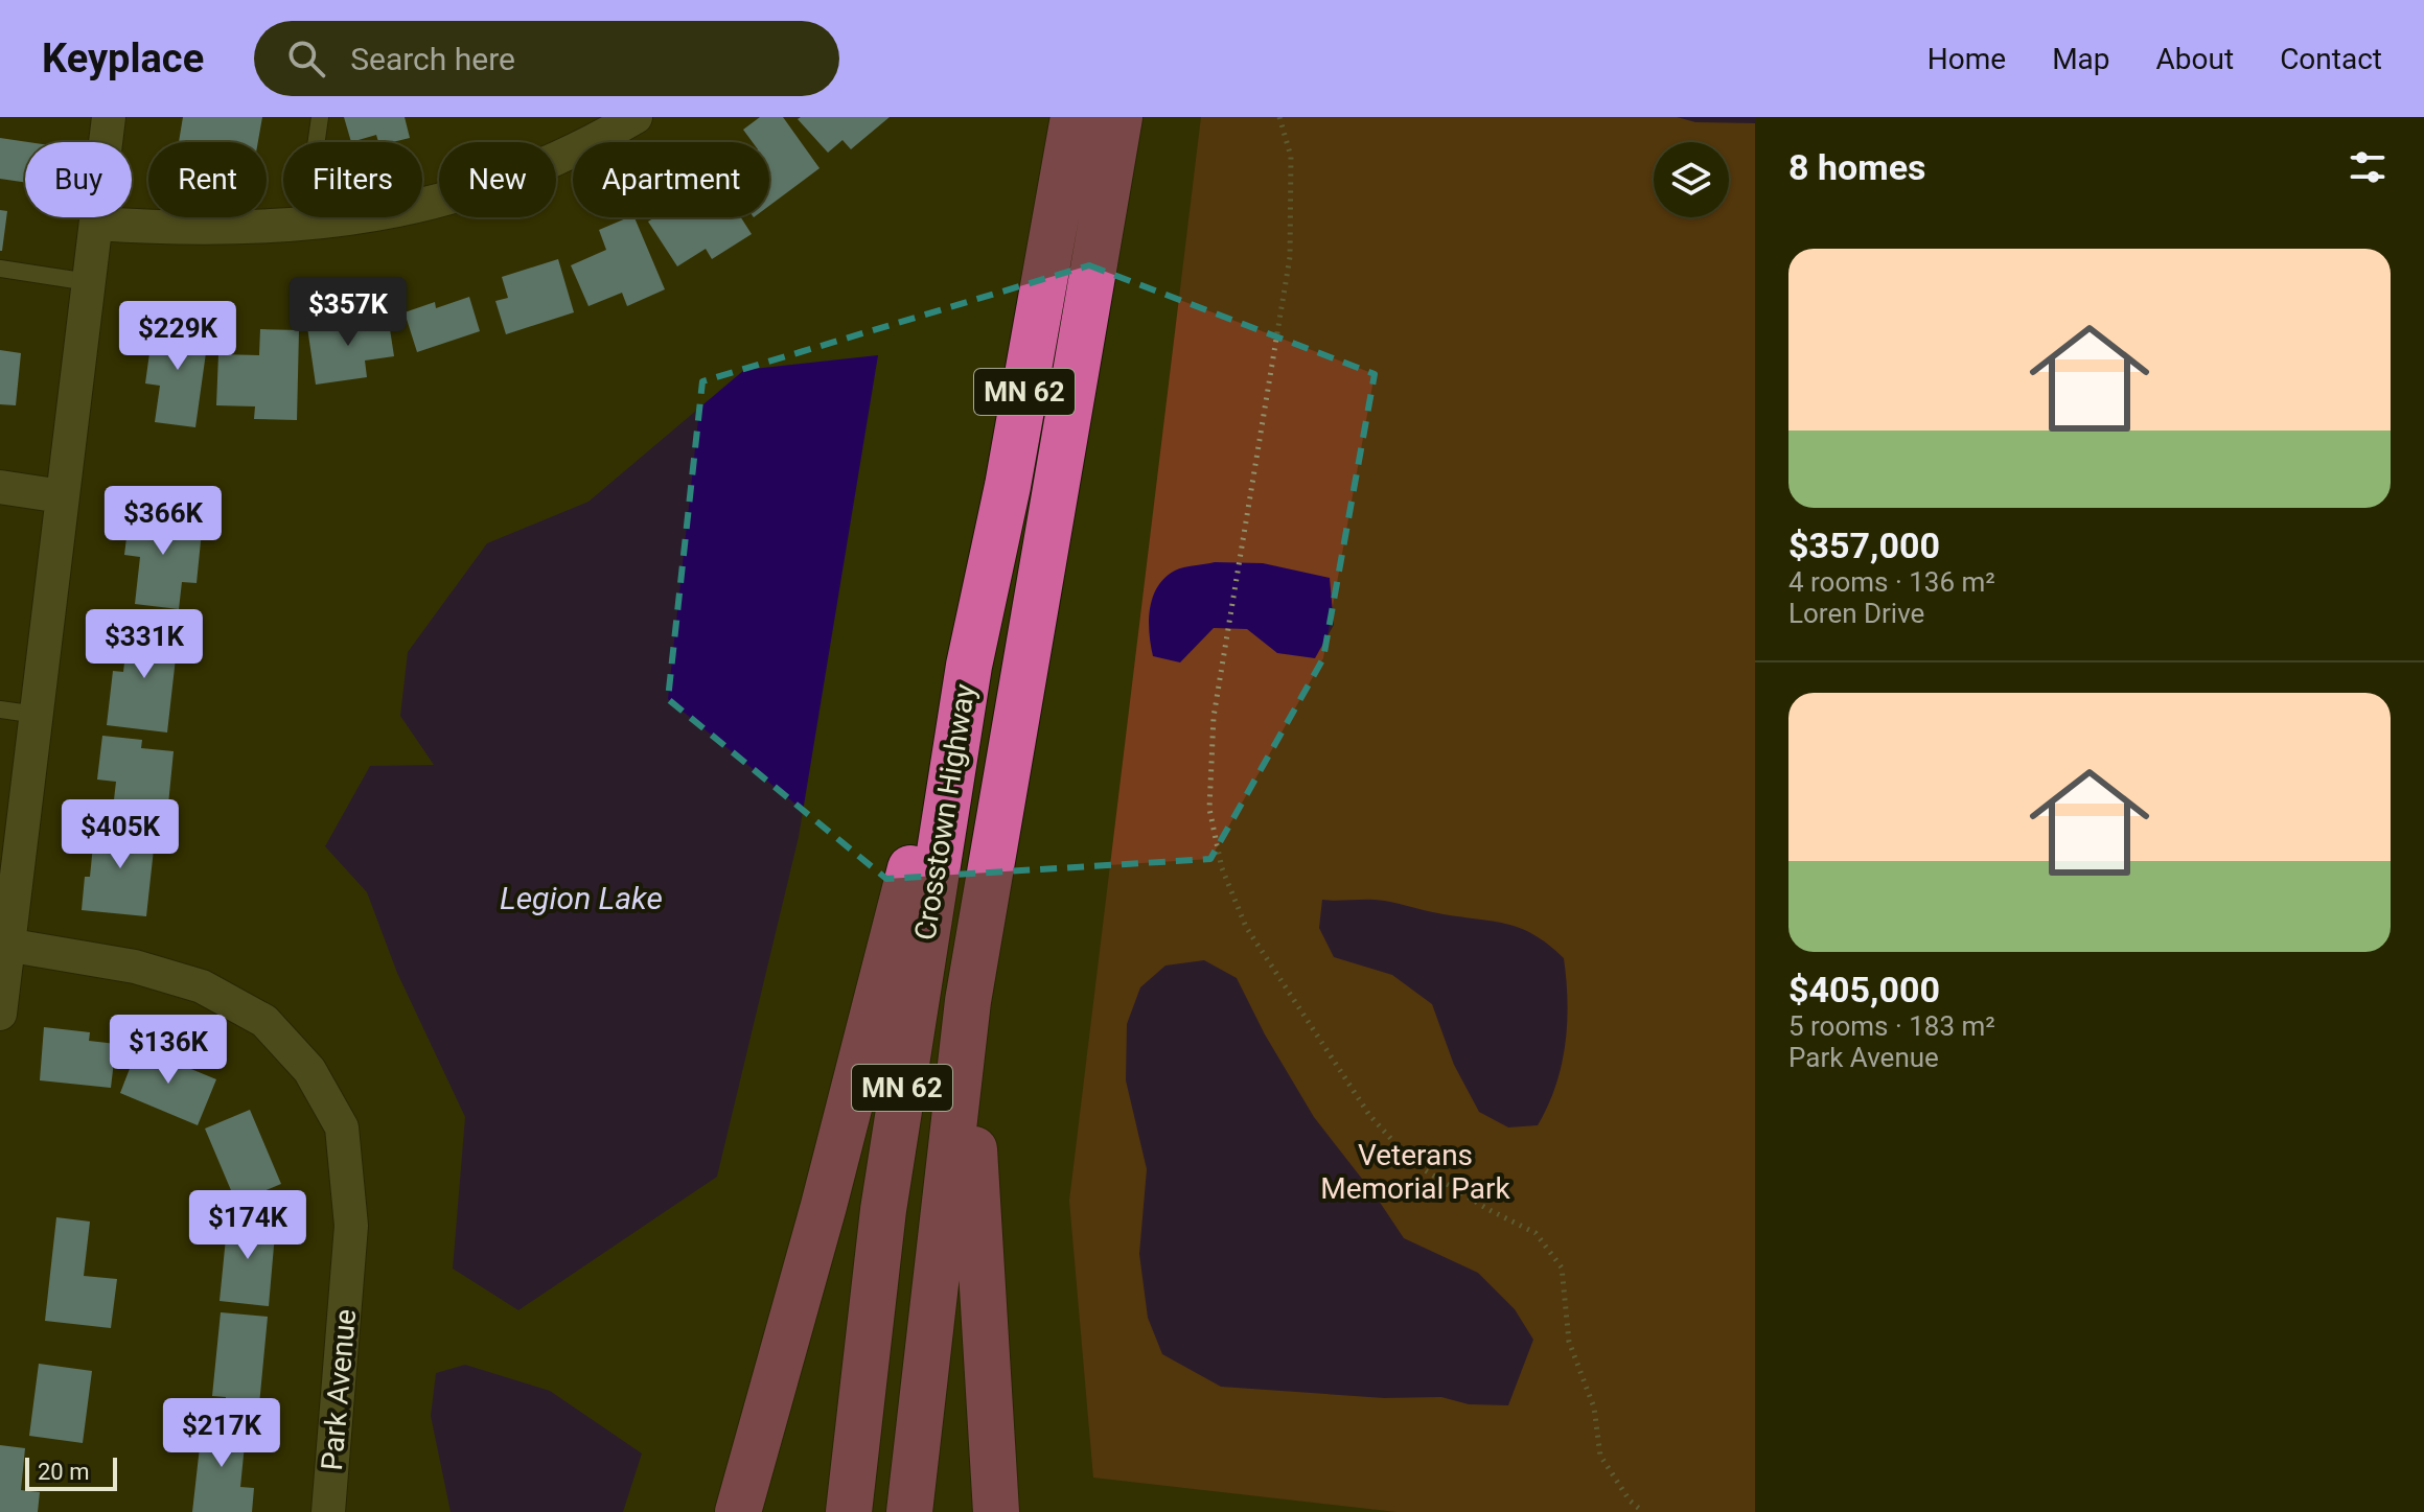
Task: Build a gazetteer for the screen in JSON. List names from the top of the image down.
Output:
{
  "streets": {
    "highway": ["MN 62", "Crosstown Highway"],
    "street": ["Park Avenue"]
  },
  "water": ["Legion Lake"],
  "parks": ["Veterans Memorial Park"],
  "scale_bar": "20 m",
  "page": {
    "header": "Keyplace",
    "search": "Search here",
    "nav": [
      "Home",
      "Map",
      "About",
      "Contact"
    ],
    "heading": "8 homes",
    "chip": [
      "Buy",
      "Rent",
      "Filters",
      "New",
      "Apartment"
    ],
    "list": [
      {
        "name": "$357,000",
        "note": "4 rooms · 136 m² · Loren Drive"
      },
      {
        "name": "$405,000",
        "note": "5 rooms · 183 m² · Park Avenue"
      }
    ],
    "price": [
      "$357K",
      "$229K",
      "$366K",
      "$331K",
      "$405K",
      "$136K",
      "$174K",
      "$217K"
    ],
    "scale": "20 m"
  }
}
